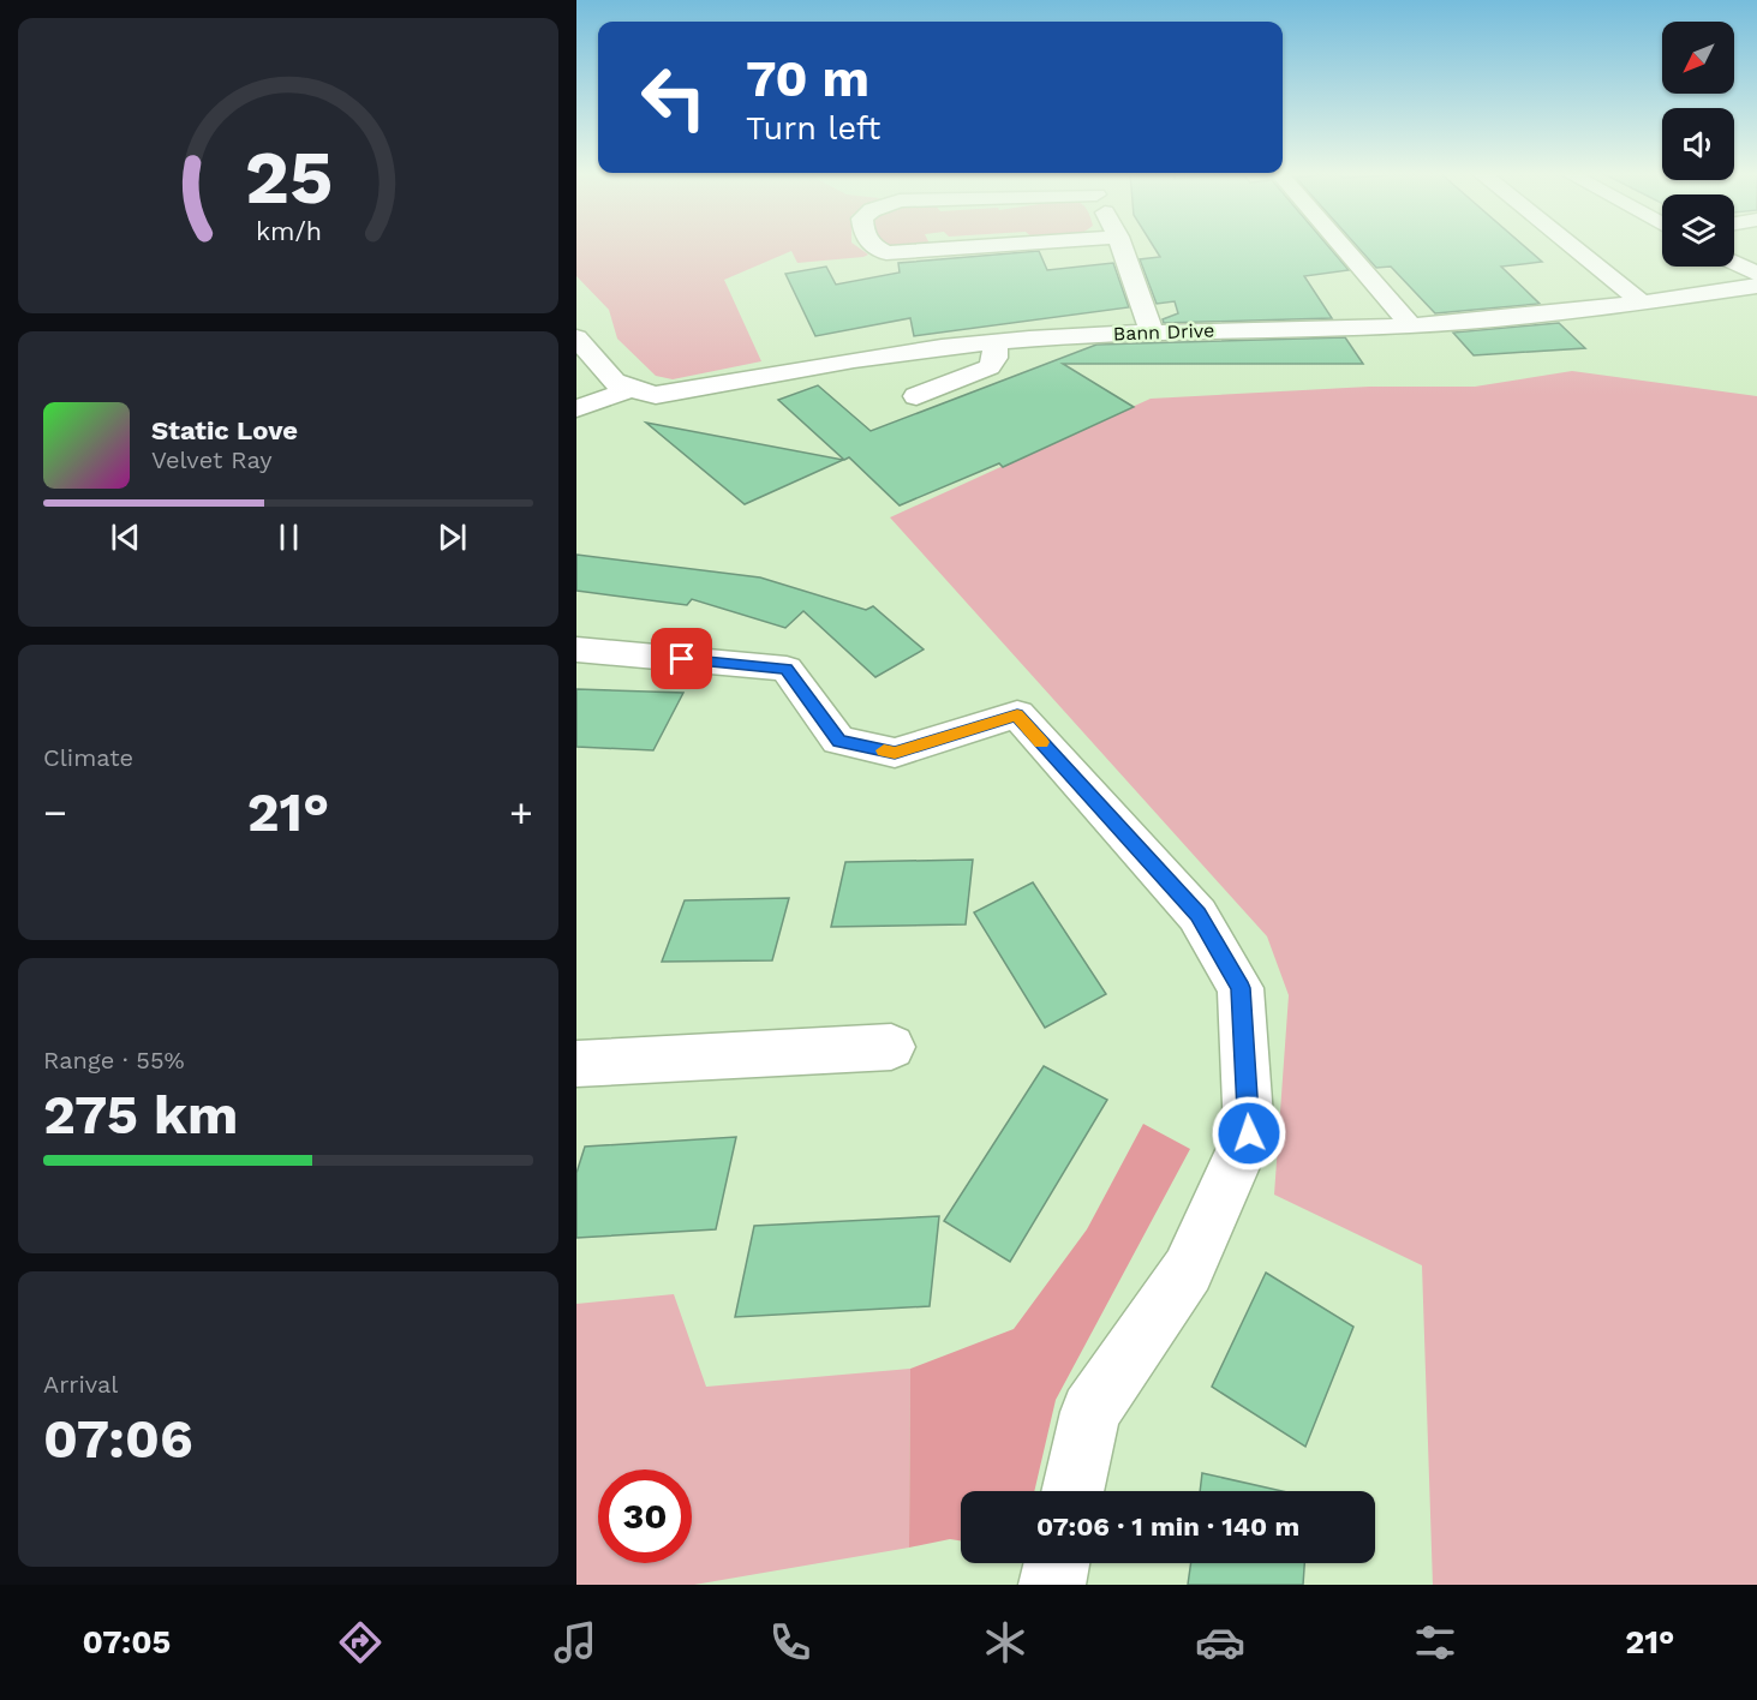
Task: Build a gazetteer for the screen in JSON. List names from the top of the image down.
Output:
{
  "streets": {
    "street": ["Bann Drive"]
  },
  "north": "bottom left",
  "page": {
    "turn": ["70 m", "Turn left"],
    "song": ["Static Love", "Velvet Ray"],
    "tile": [
      "Climate",
      ["Range · 55%", "275 km"],
      ["Arrival", "07:06"]
    ],
    "heat": ["−", "21°", "+"],
    "limit": "30",
    "trip": "07:06 · 1 min · 140 m",
    "tabs": ["07:05", "21°"],
    "gauge": ["25", "km/h"]
  }
}
